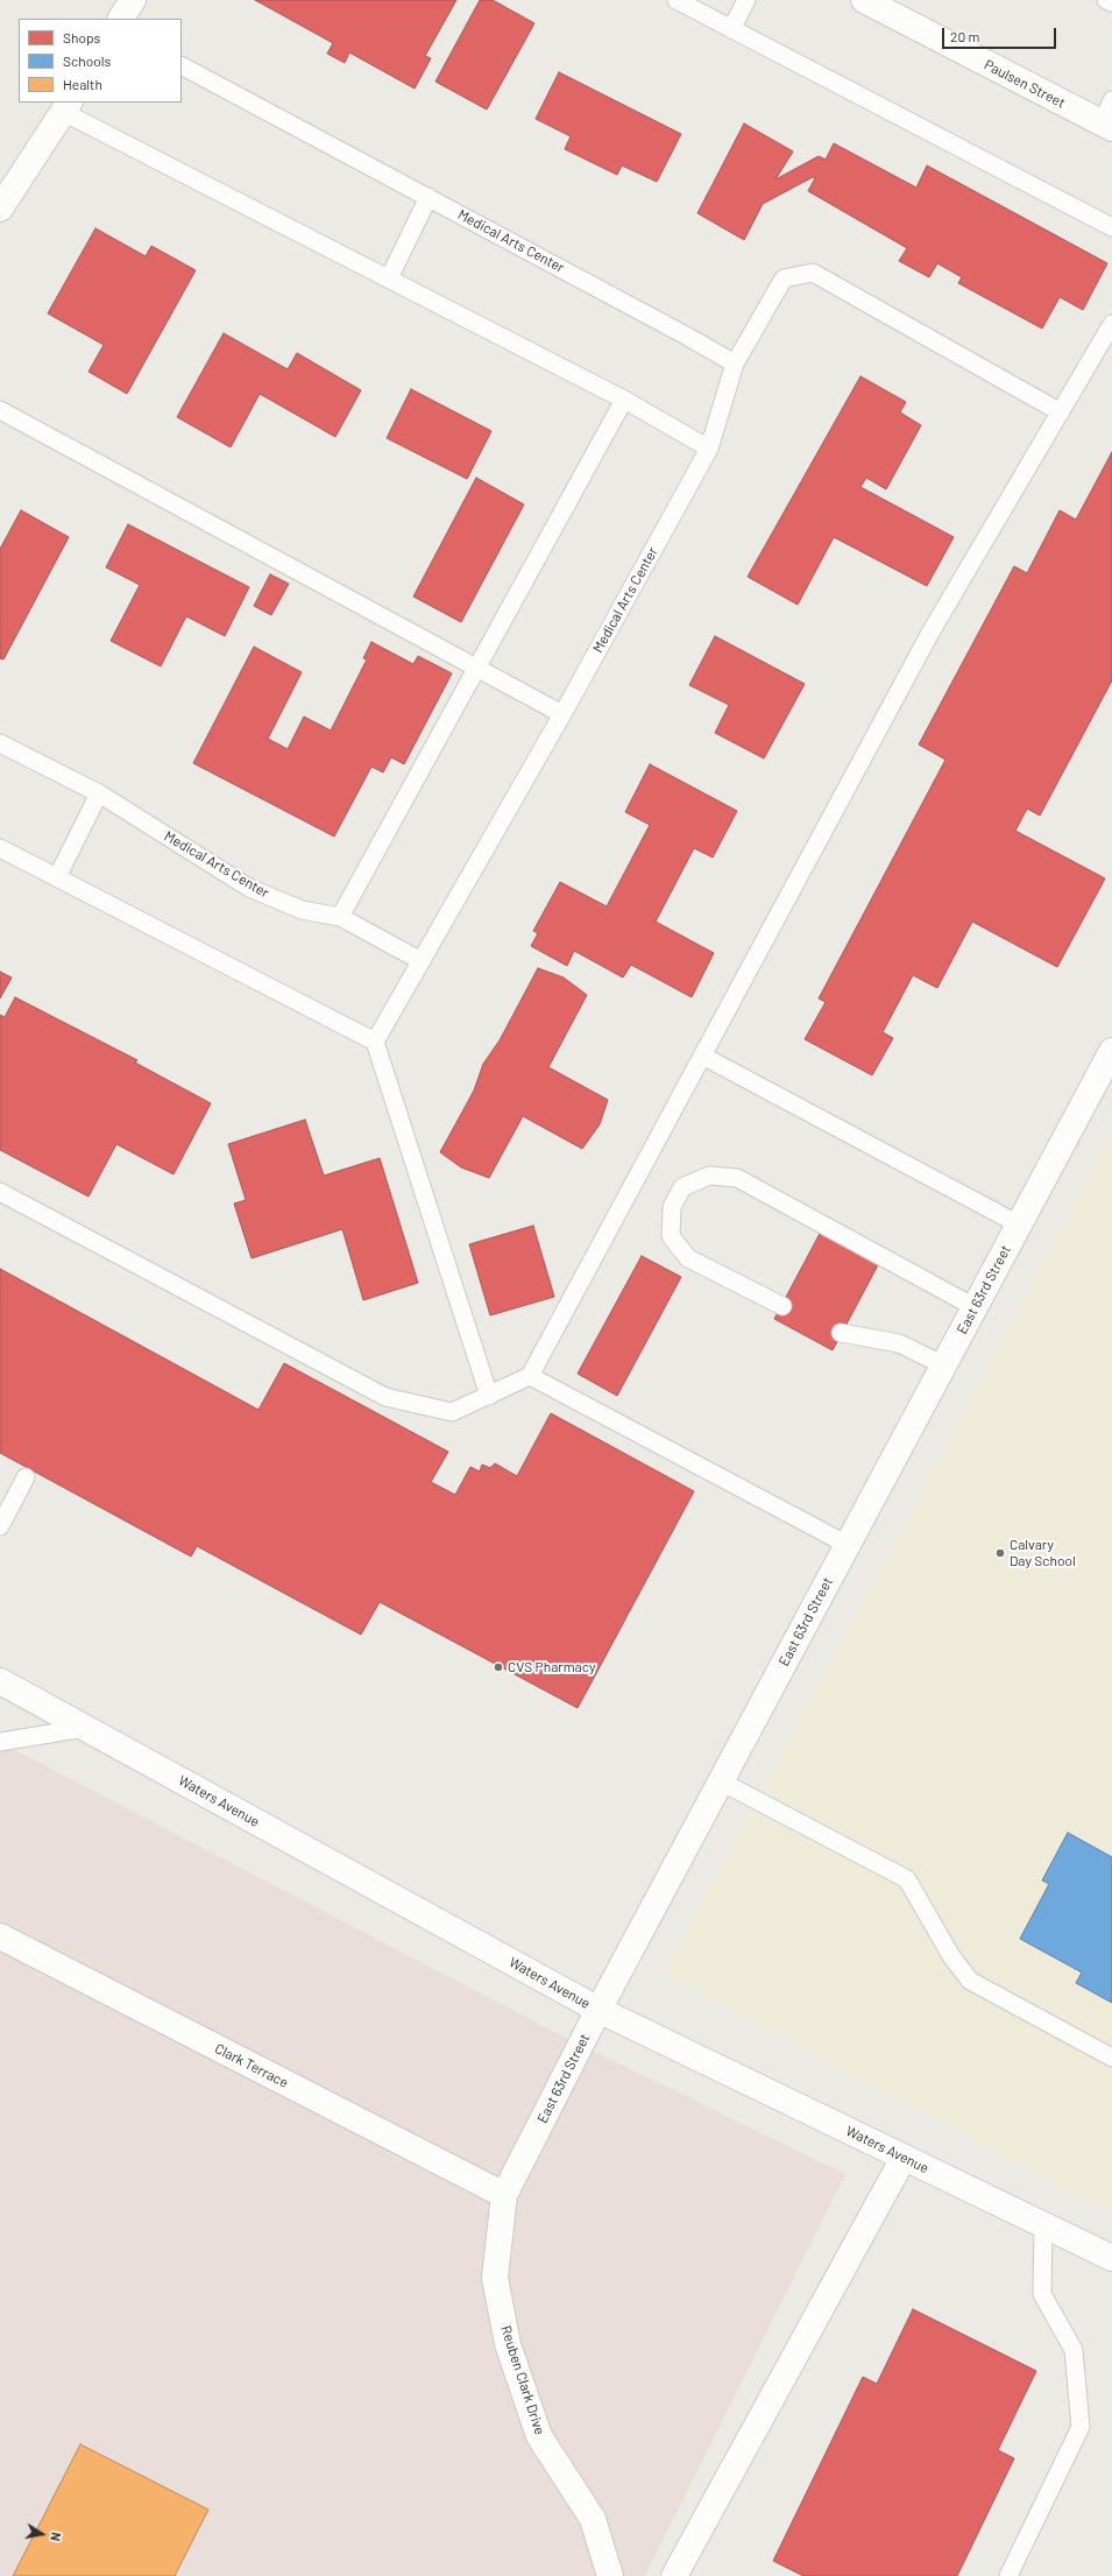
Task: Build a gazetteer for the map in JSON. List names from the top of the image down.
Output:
{
  "streets": {
    "street": [
      "Paulsen Street",
      "East 63rd Street",
      "Waters Avenue",
      "Clark Terrace",
      "Reuben Clark Drive"
    ],
    "lane": ["Medical Arts Center"]
  },
  "crossings": [
    ["East 63rd Street", "Waters Avenue"],
    ["East 63rd Street", "Clark Terrace"],
    ["East 63rd Street", "Reuben Clark Drive"],
    ["Clark Terrace", "Reuben Clark Drive"]
  ],
  "places": ["Calvary Day School", "CVS Pharmacy"],
  "legend": ["Shops", "Schools", "Health"],
  "scale_bar": "20 m",
  "north": "right"
}
